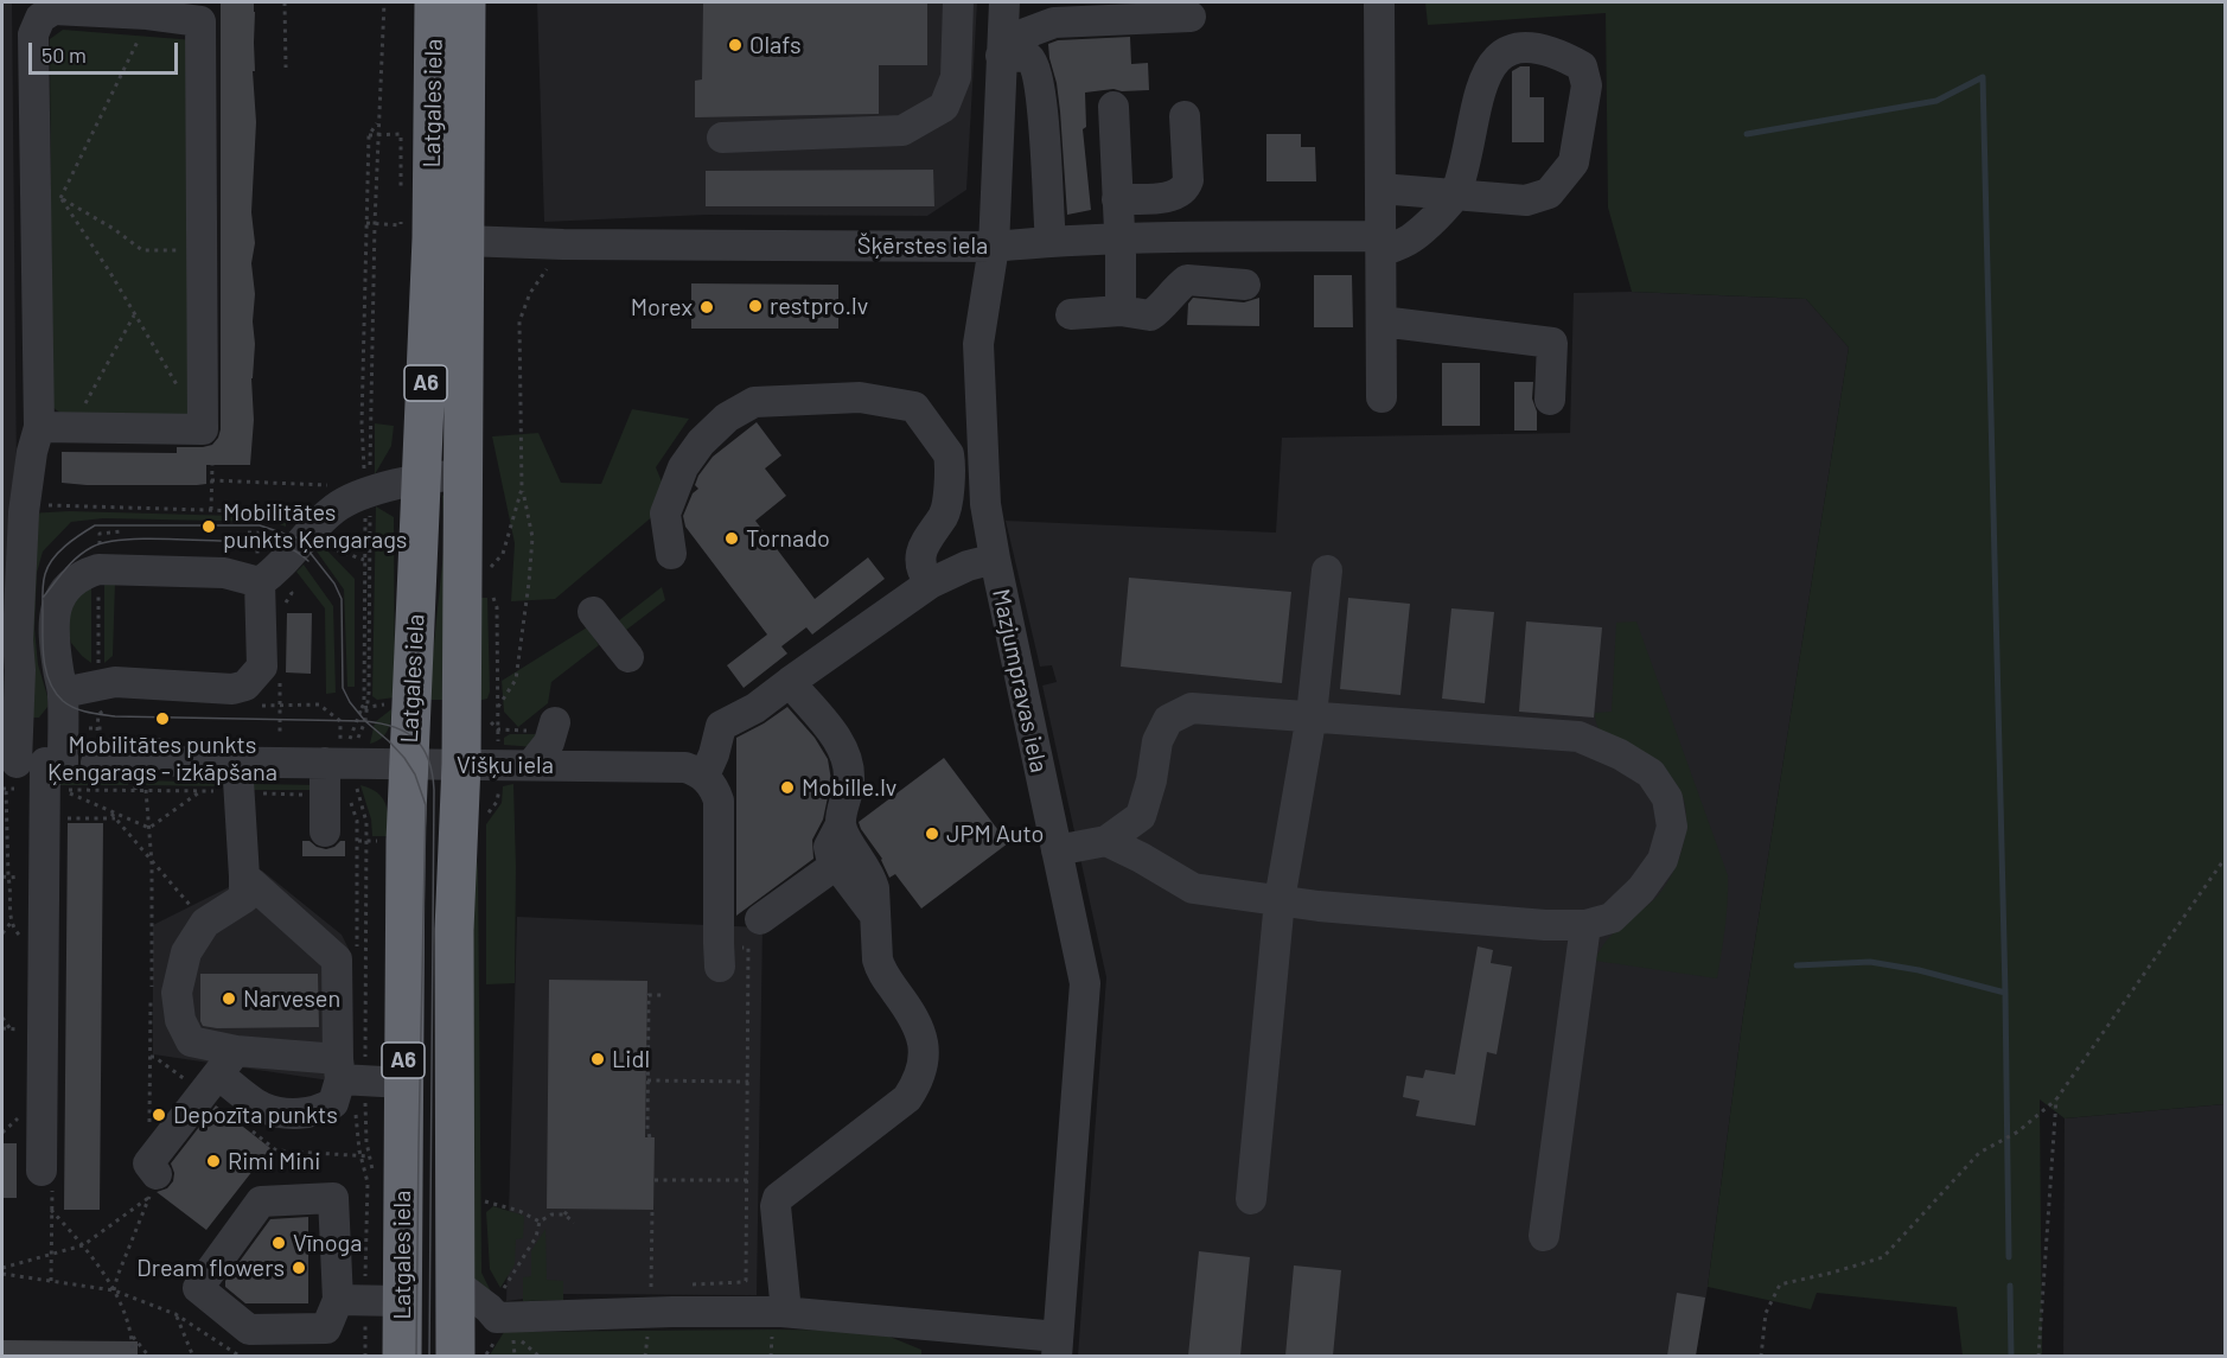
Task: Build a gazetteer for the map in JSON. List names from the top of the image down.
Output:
{
  "streets": {
    "highway": ["Latgales iela", "A6"],
    "street": ["Šķērstes iela", "Mazjumpravas iela", "Višķu iela"]
  },
  "crossings": [
    ["Latgales iela", "Šķērstes iela"],
    ["Latgales iela", "Višķu iela"],
    ["Šķērstes iela", "Mazjumpravas iela"]
  ],
  "places": [
    "Olafs",
    "restpro.lv",
    "Morex",
    "Mobilitātes punkts Ķengarags",
    "Tornado",
    "Mobilitātes punkts Ķengarags - izkāpšana",
    "Mobille.lv",
    "JPM Auto",
    "Narvesen",
    "Lidl",
    "Depozīta punkts",
    "Rimi Mini",
    "Vīnoga",
    "Dream flowers"
  ],
  "scale_bar": "50 m"
}
